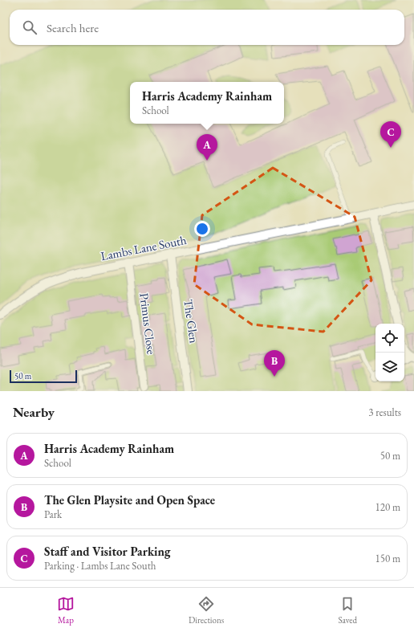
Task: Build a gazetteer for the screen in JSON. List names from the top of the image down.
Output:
{
  "streets": {
    "street": ["Lambs Lane South", "The Glen", "Primus Close"]
  },
  "crossings": [
    ["Lambs Lane South", "The Glen"],
    ["Lambs Lane South", "Primus Close"]
  ],
  "scale_bar": "50 m",
  "page": {
    "search": "Search here",
    "popup": ["Harris Academy Rainham", "School"],
    "pins": ["C", "A", "B"],
    "scale": "50 m",
    "heading": ["Nearby", "3 results"],
    "list": [
      {
        "mark": "A",
        "name": "Harris Academy Rainham",
        "note": "School",
        "value": "50 m"
      },
      {
        "mark": "B",
        "name": "The Glen Playsite and Open Space",
        "note": "Park",
        "value": "120 m"
      },
      {
        "mark": "C",
        "name": "Staff and Visitor Parking",
        "note": "Parking · Lambs Lane South",
        "value": "150 m"
      }
    ],
    "nav": ["Map", "Directions", "Saved"]
  }
}
